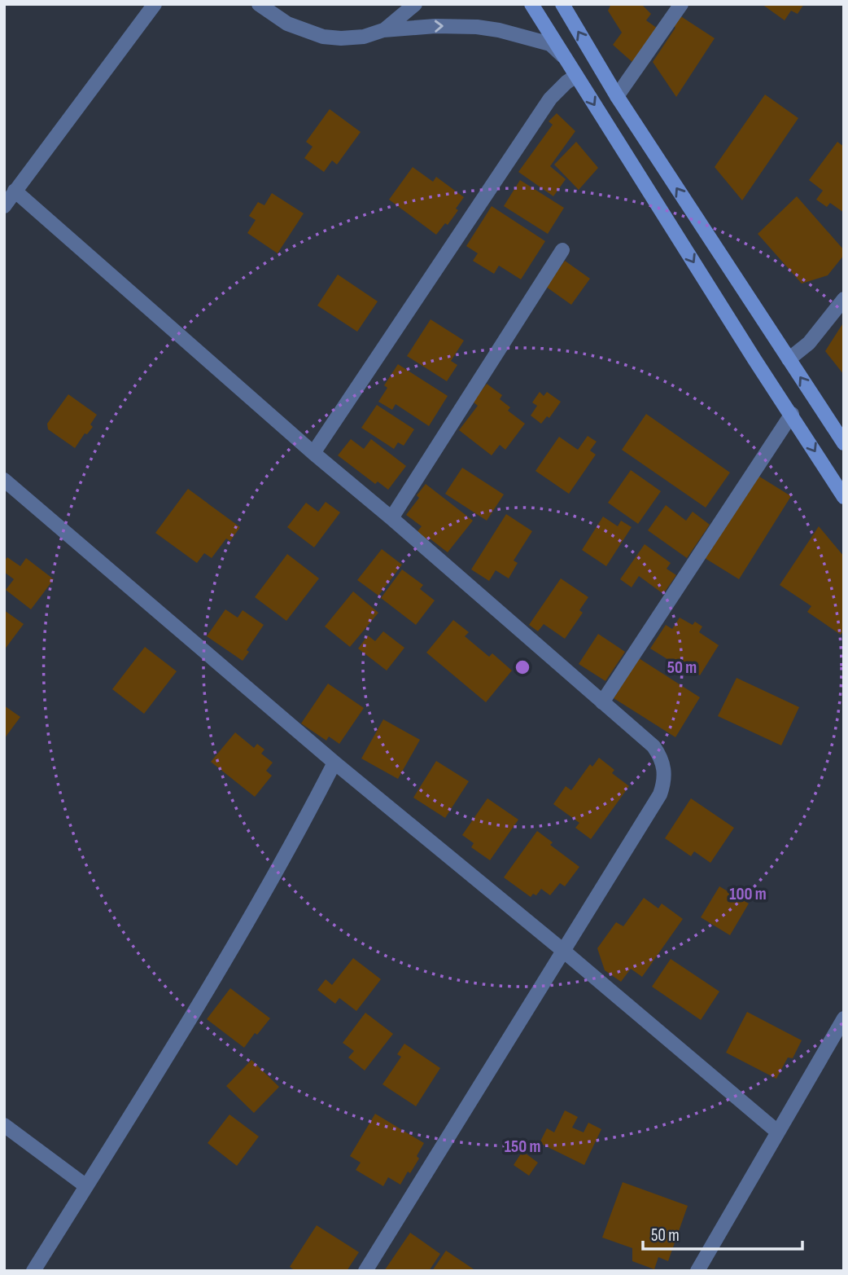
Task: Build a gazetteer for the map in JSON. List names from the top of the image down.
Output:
{
  "scale_bar": "50 m",
  "rings": ["50 m", "100 m", "150 m"]
}
